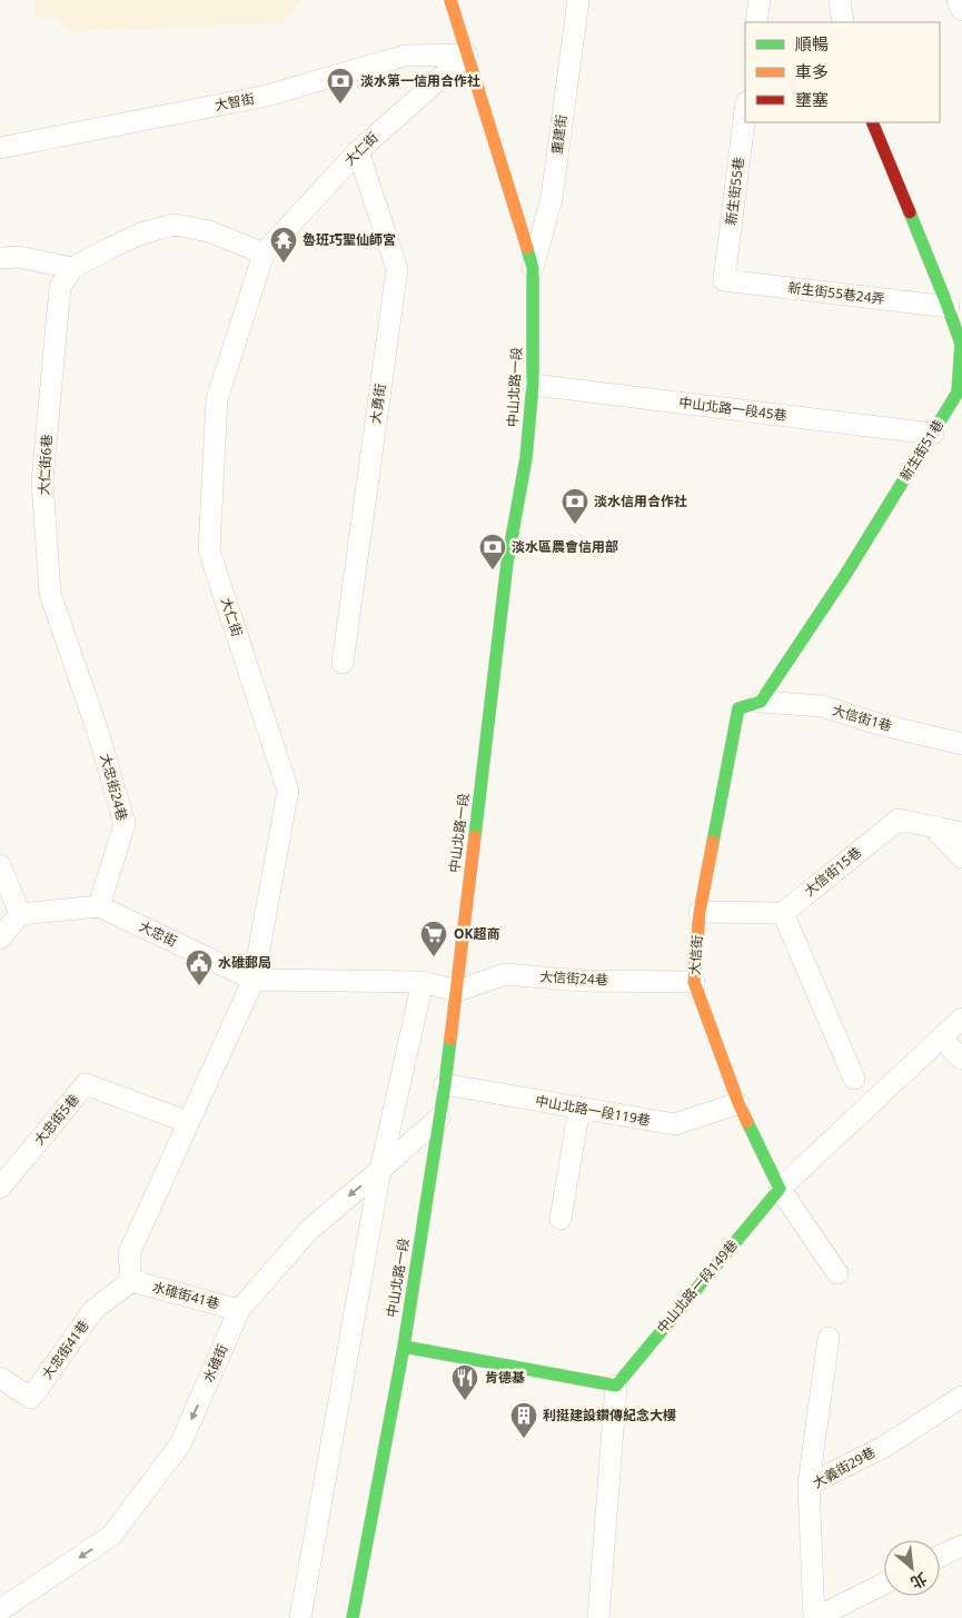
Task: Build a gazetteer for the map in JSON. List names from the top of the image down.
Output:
{
  "streets": {
    "street": [
      "大智街",
      "重建街",
      "大仁街",
      "新生街55巷",
      "新生街55巷24弄",
      "中山北路一段",
      "大勇街",
      "中山北路一段45巷",
      "新生街51巷",
      "大仁街6巷",
      "大信街1巷",
      "大忠街24巷",
      "大信街15巷",
      "大忠街",
      "大信街",
      "大信街24巷",
      "中山北路一段119巷",
      "大忠街5巷",
      "中山北路一段149巷",
      "水碓街41巷",
      "大忠街41巷",
      "水碓街",
      "大義街29巷"
    ]
  },
  "crossings": [
    ["大智街", "大仁街"],
    ["大智街", "中山北路一段"],
    ["重建街", "中山北路一段"],
    ["大仁街", "中山北路一段"],
    ["大仁街", "大勇街"],
    ["大仁街", "大忠街"],
    ["新生街55巷", "新生街55巷24弄"],
    ["新生街55巷24弄", "新生街51巷"],
    ["中山北路一段", "中山北路一段45巷"],
    ["中山北路一段", "大忠街"],
    ["中山北路一段", "大信街24巷"],
    ["中山北路一段", "中山北路一段119巷"],
    ["中山北路一段", "水碓街"],
    ["中山北路一段45巷", "新生街51巷"],
    ["新生街51巷", "大信街1巷"],
    ["新生街51巷", "大信街"],
    ["大仁街6巷", "大忠街24巷"],
    ["大信街1巷", "大信街"],
    ["大忠街24巷", "大忠街"],
    ["大忠街", "大信街24巷"],
    ["大信街", "大信街24巷"],
    ["大信街", "中山北路一段119巷"],
    ["大信街", "中山北路一段149巷"],
    ["水碓街41巷", "大忠街41巷"],
    ["水碓街41巷", "水碓街"]
  ],
  "places": {
    "bank": ["淡水第一信用合作社", "淡水信用合作社", "淡水區農會信用部"],
    "temple": ["魯班巧聖仙師宮"],
    "supermarket": ["OK超商"],
    "public building": ["水碓郵局"],
    "restaurant": ["肯德基"],
    "building": ["利挺建設鑽傳紀念大樓"]
  },
  "legend": ["順暢", "車多", "壅塞"],
  "north": "bottom right"
}
